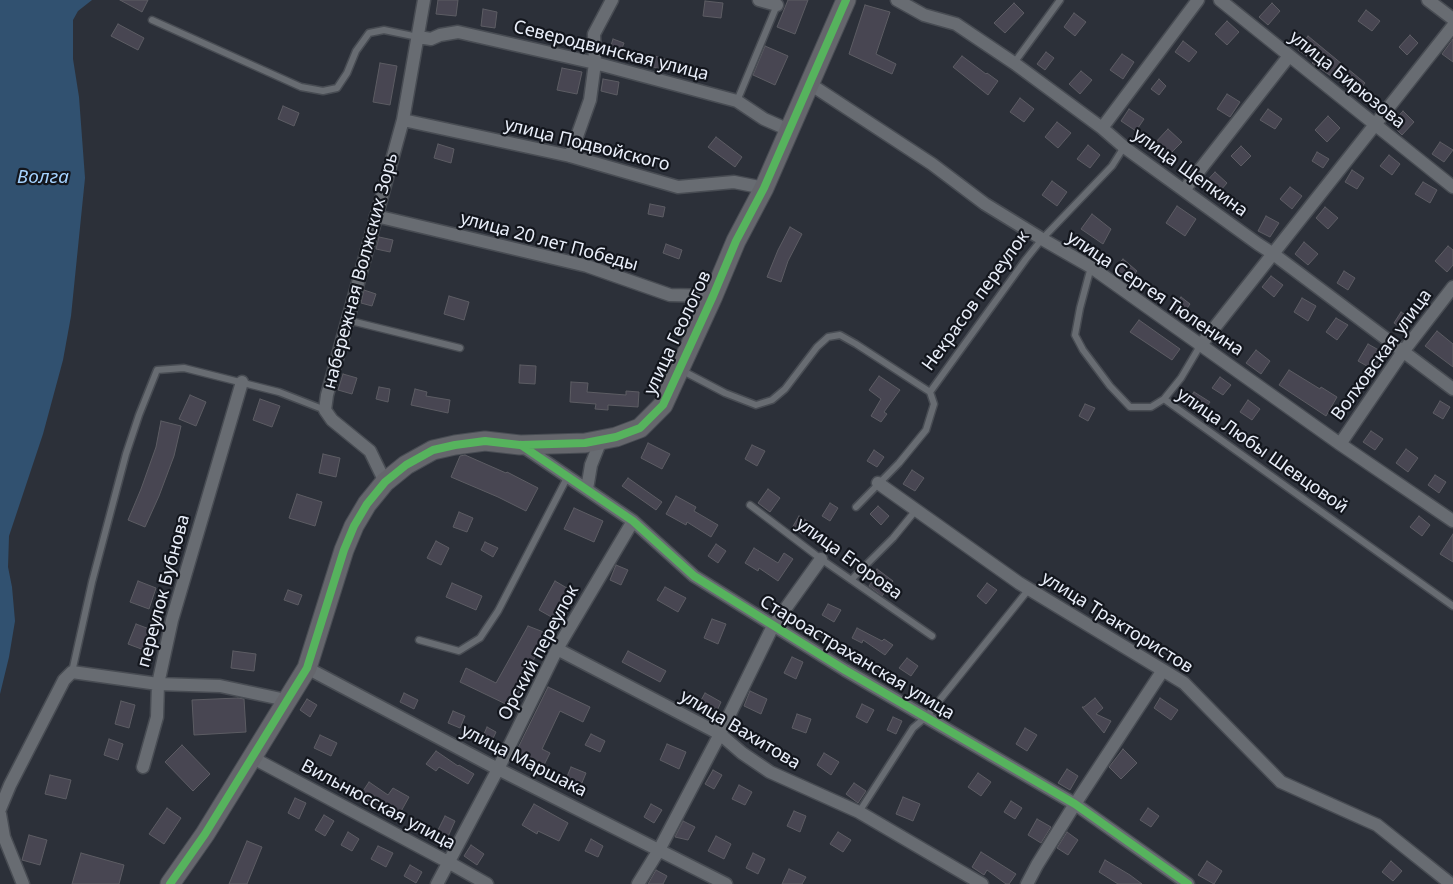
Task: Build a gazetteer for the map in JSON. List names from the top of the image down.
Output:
{
  "streets": {
    "street": [
      "Северодвинская улица",
      "улица Бирюзова",
      "улица Подвойского",
      "улица Щепкина",
      "улица 20 лет Победы",
      "набережная Волжских Зорь",
      "улица Сергея Тюленина",
      "улица Геологов",
      "Волховская улица",
      "переулок Бубнова",
      "улица Трактористов",
      "Орский переулок",
      "Староастраханская улица",
      "улица Вахитова",
      "улица Маршака",
      "Вильнюсская улица"
    ],
    "lane": ["Некрасов переулок", "улица Любы Шевцовой", "улица Егорова"]
  },
  "crossings": [
    ["Северодвинская улица", "набережная Волжских Зорь"],
    ["Северодвинская улица", "улица Геологов"],
    ["улица Подвойского", "набережная Волжских Зорь"],
    ["улица Подвойского", "улица Геологов"],
    ["улица Щепкина", "Некрасов переулок"],
    ["улица Щепкина", "Волховская улица"],
    ["улица 20 лет Победы", "набережная Волжских Зорь"],
    ["улица 20 лет Победы", "улица Геологов"],
    ["набережная Волжских Зорь", "улица Геологов"],
    ["улица Сергея Тюленина", "Некрасов переулок"],
    ["улица Сергея Тюленина", "улица Геологов"],
    ["улица Сергея Тюленина", "Волховская улица"],
    ["улица Сергея Тюленина", "улица Любы Шевцовой"],
    ["Некрасов переулок", "улица Трактористов"],
    ["улица Геологов", "Староастраханская улица"],
    ["Орский переулок", "Староастраханская улица"],
    ["Орский переулок", "улица Вахитова"],
    ["Орский переулок", "улица Маршака"],
    ["Орский переулок", "Вильнюсская улица"]
  ],
  "water": ["Волга"]
}
